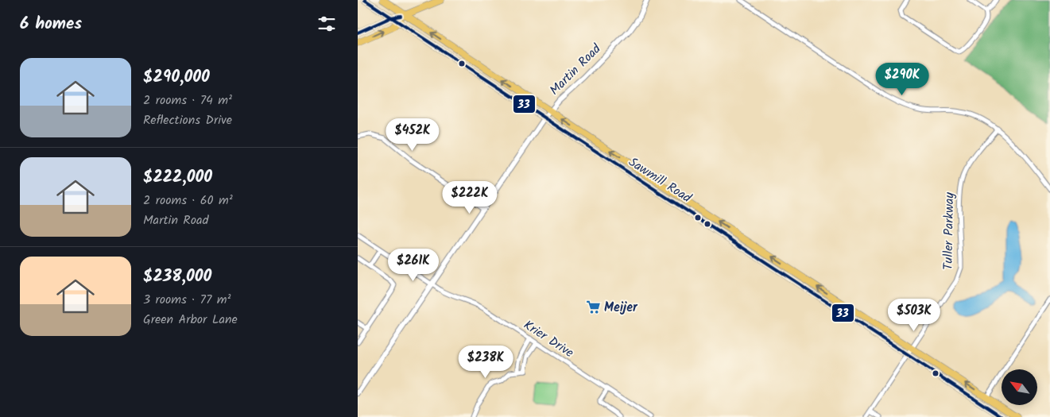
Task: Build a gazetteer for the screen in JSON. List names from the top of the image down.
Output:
{
  "streets": {
    "main road": ["Sawmill Road"],
    "street": ["Martin Road", "Tuller Parkway", "Krier Drive"]
  },
  "crossings": [
    ["Martin Road", "Sawmill Road"],
    ["Martin Road", "Krier Drive"],
    ["Sawmill Road", "Tuller Parkway"]
  ],
  "places": {
    "supermarket": ["Meijer"]
  },
  "lines": ["transit line 33"],
  "north": "top left",
  "page": {
    "heading": "6 homes",
    "list": [
      {
        "name": "$290,000",
        "note": "2 rooms · 74 m² · Reflections Drive"
      },
      {
        "name": "$222,000",
        "note": "2 rooms · 60 m² · Martin Road"
      },
      {
        "name": "$238,000",
        "note": "3 rooms · 77 m² · Green Arbor Lane"
      }
    ],
    "price": [
      "$290K",
      "$452K",
      "$222K",
      "$261K",
      "$503K",
      "$238K"
    ]
  }
}
